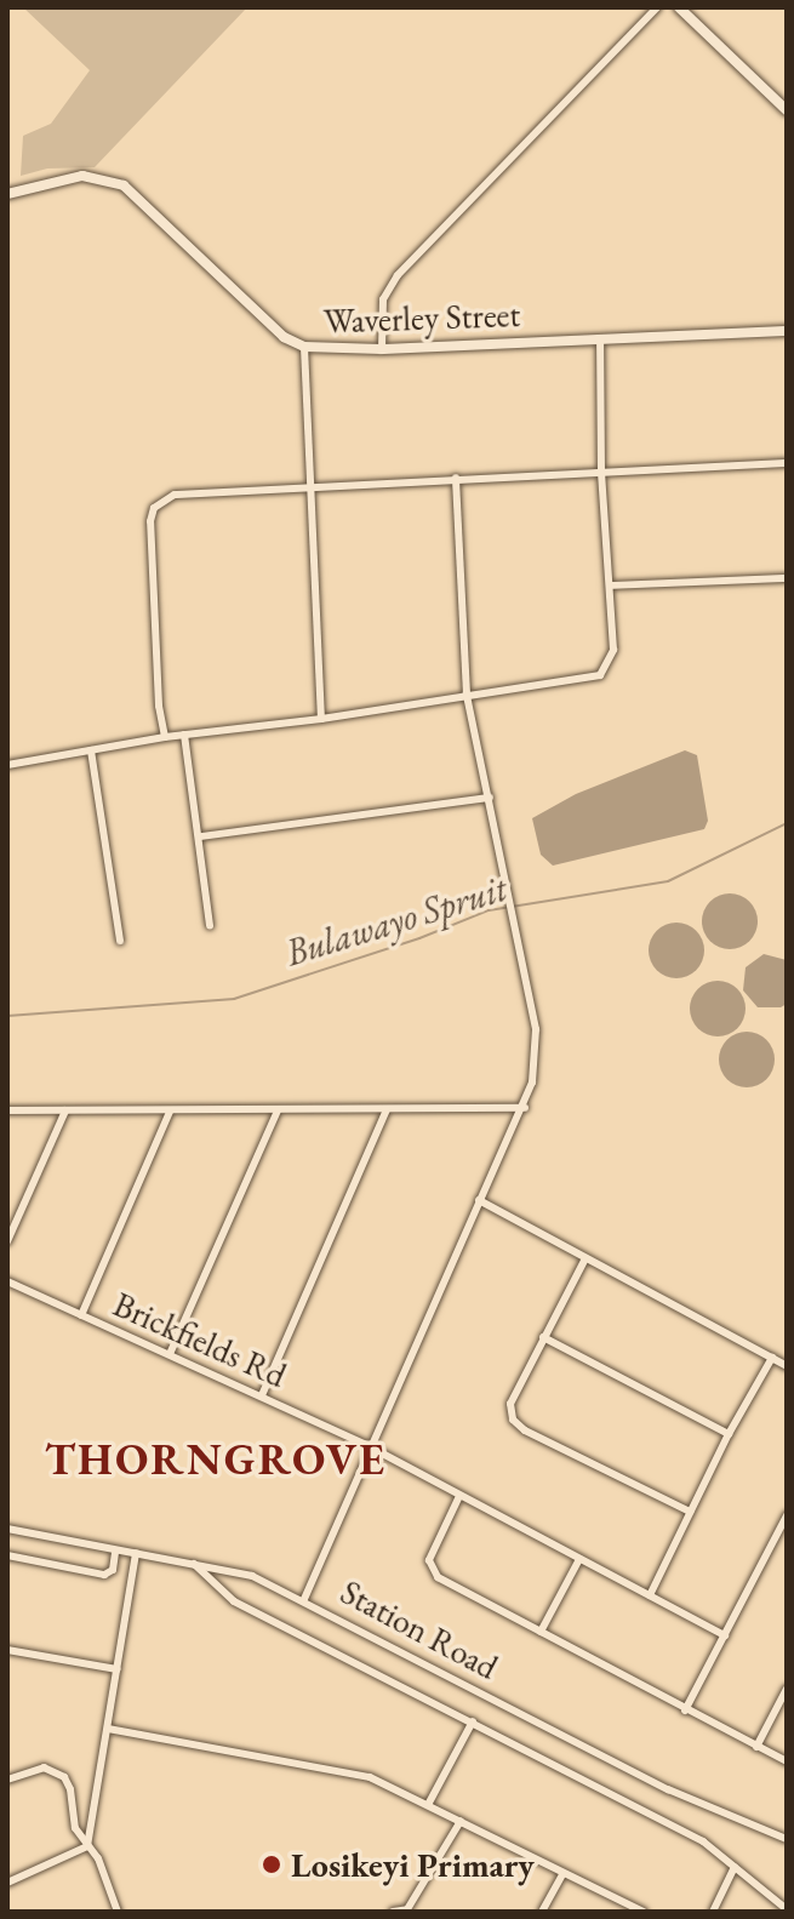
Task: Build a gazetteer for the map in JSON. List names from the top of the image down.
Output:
{
  "streets": {
    "street": ["Waverley Street", "Brickfields Rd", "Station Road"]
  },
  "districts": ["THORNGROVE"],
  "water": ["Bulawayo Spruit"],
  "places": ["Losikeyi Primary"]
}
